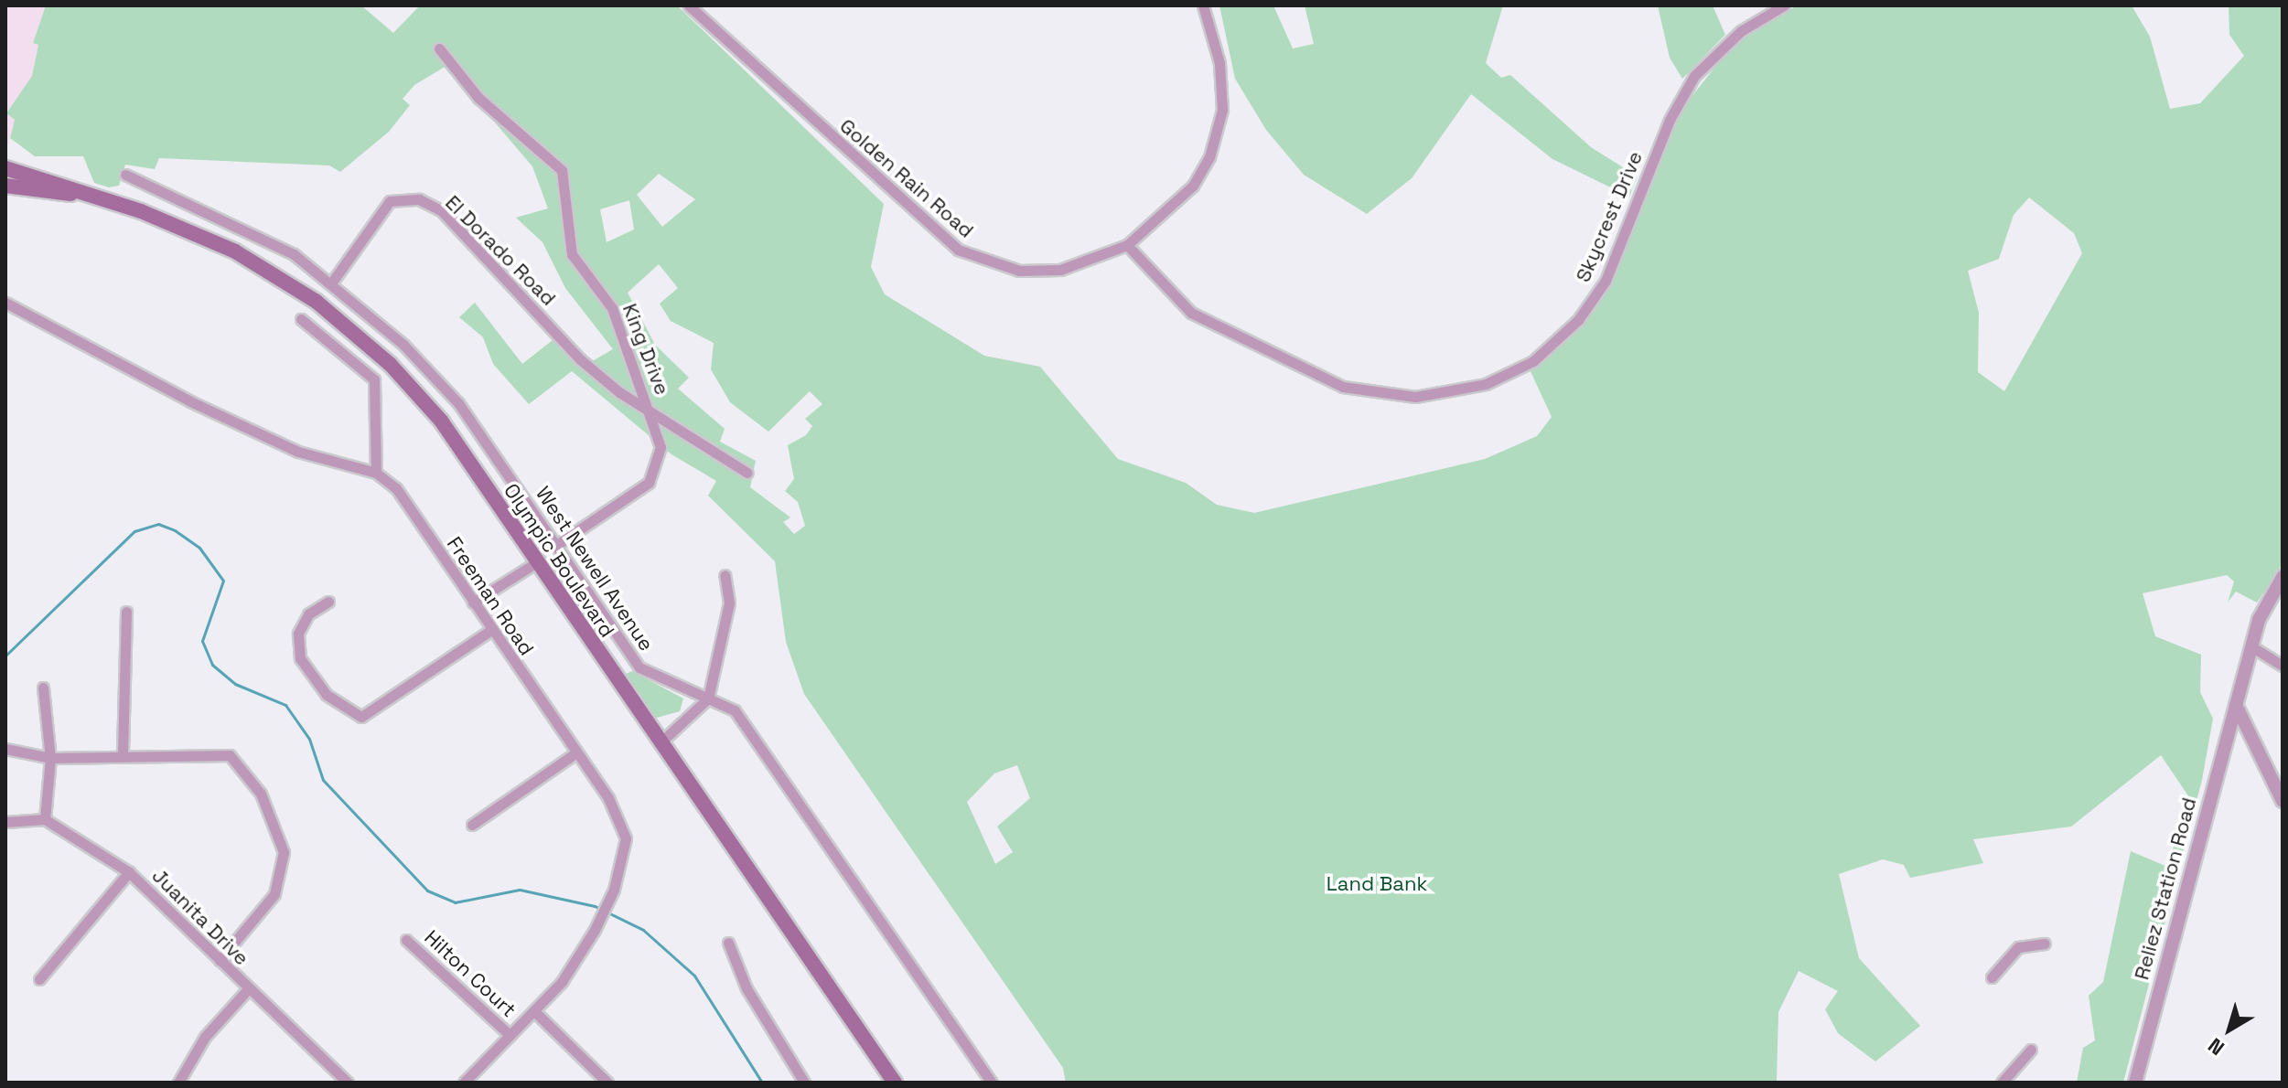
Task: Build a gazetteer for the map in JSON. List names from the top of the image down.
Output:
{
  "streets": {
    "main road": ["Olympic Boulevard"],
    "street": [
      "Golden Rain Road",
      "Skycrest Drive",
      "El Dorado Road",
      "King Drive",
      "West Newell Avenue",
      "Freeman Road",
      "Reliez Station Road",
      "Juanita Drive",
      "Hilton Court"
    ]
  },
  "crossings": [
    ["Golden Rain Road", "Skycrest Drive"],
    ["El Dorado Road", "King Drive"],
    ["El Dorado Road", "West Newell Avenue"],
    ["King Drive", "West Newell Avenue"],
    ["Freeman Road", "Hilton Court"]
  ],
  "parks": ["Land Bank"],
  "north": "bottom left"
}
